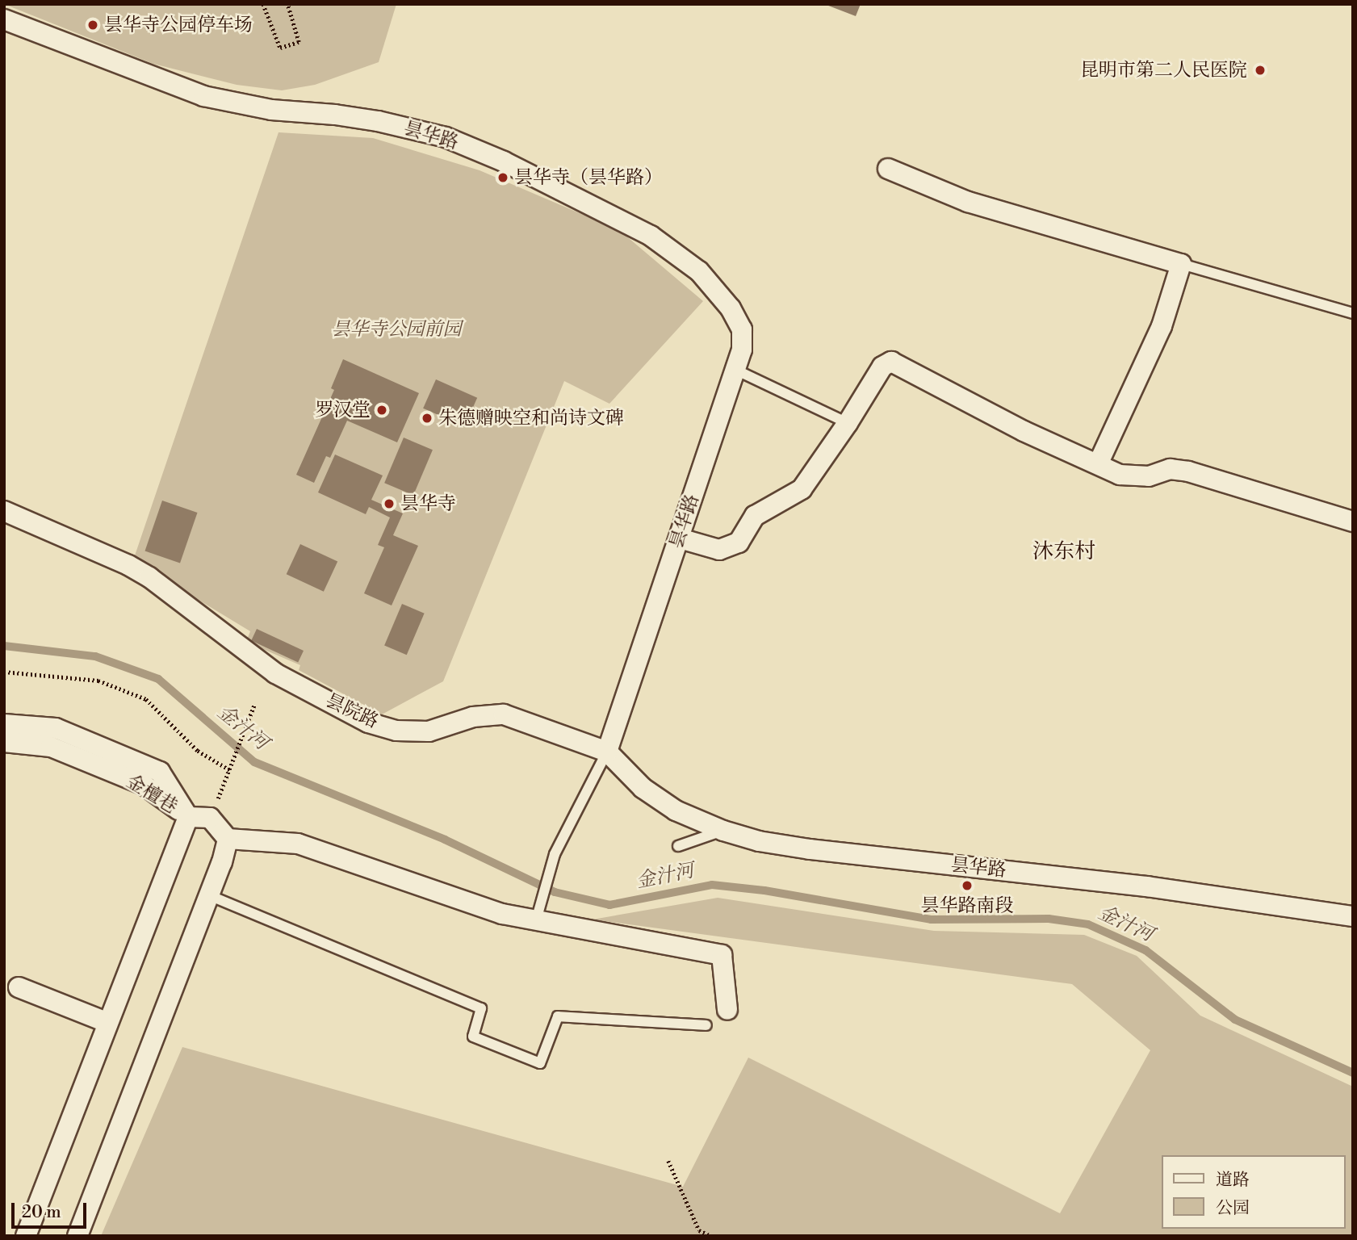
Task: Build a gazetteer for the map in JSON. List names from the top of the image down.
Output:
{
  "streets": {
    "street": ["昙华路", "昙院路", "金檀巷"]
  },
  "crossings": [
    ["昙华路", "昙院路"]
  ],
  "districts": ["沐东村"],
  "water": ["金汁河"],
  "parks": ["昙华寺公园前园"],
  "places": [
    "昙华寺公园停车场",
    "昆明市第二人民医院",
    "昙华寺（昙华路）",
    "罗汉堂",
    "朱德赠映空和尚诗文碑",
    "昙华寺",
    "昙华路南段"
  ],
  "legend": ["道路", "公园"],
  "scale_bar": "20 m"
}
